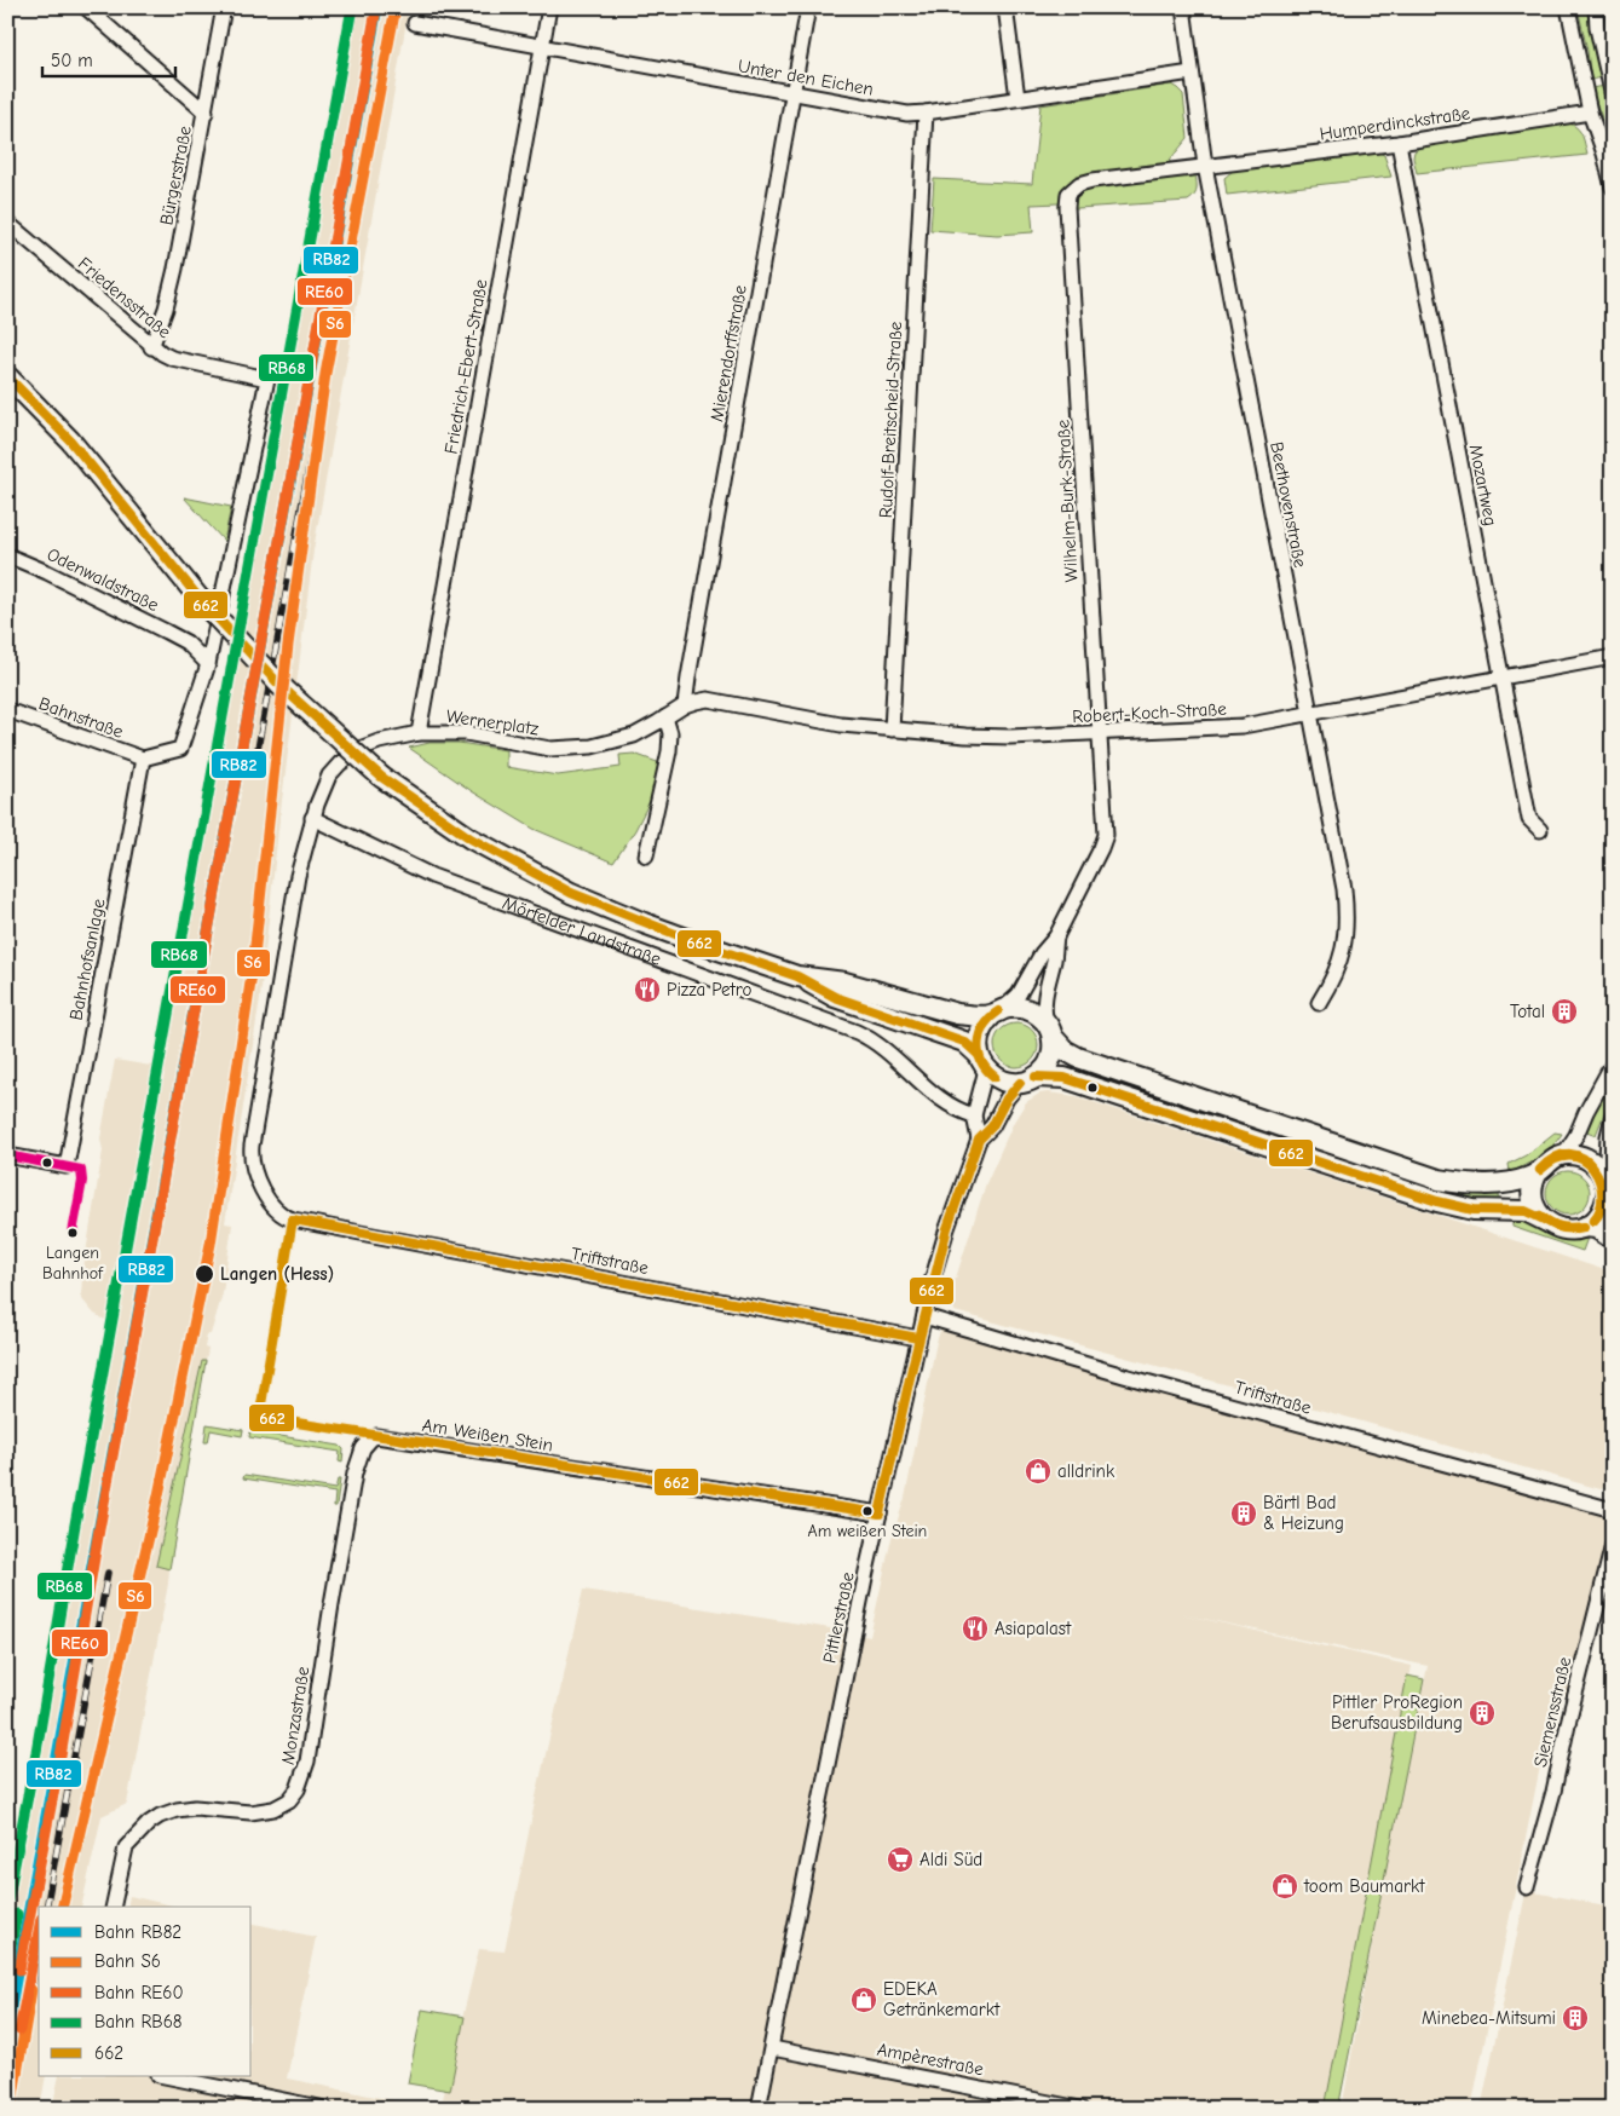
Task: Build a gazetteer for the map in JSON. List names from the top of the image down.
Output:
{
  "streets": {
    "main road": ["Mörfelder Landstraße"],
    "street": [
      "Unter den Eichen",
      "Humperdinckstraße",
      "Bürgerstraße",
      "Friedensstraße",
      "Mierendorffstraße",
      "Friedrich-Ebert-Straße",
      "Rudolf-Breitscheid-Straße",
      "Mozartweg",
      "Wilhelm-Burk-Straße",
      "Beethovenstraße",
      "Odenwaldstraße",
      "Robert-Koch-Straße",
      "Bahnstraße",
      "Wernerplatz",
      "Bahnhofsanlage",
      "Triftstraße",
      "Am Weißen Stein",
      "Pittlerstraße",
      "Siemensstraße",
      "Monzastraße",
      "Ampèrestraße"
    ]
  },
  "crossings": [
    ["Unter den Eichen", "Mierendorffstraße"],
    ["Unter den Eichen", "Friedrich-Ebert-Straße"],
    ["Unter den Eichen", "Rudolf-Breitscheid-Straße"],
    ["Unter den Eichen", "Beethovenstraße"],
    ["Humperdinckstraße", "Mozartweg"],
    ["Humperdinckstraße", "Wilhelm-Burk-Straße"],
    ["Humperdinckstraße", "Beethovenstraße"],
    ["Bürgerstraße", "Friedensstraße"],
    ["Friedensstraße", "Odenwaldstraße"],
    ["Mierendorffstraße", "Robert-Koch-Straße"],
    ["Mierendorffstraße", "Wernerplatz"],
    ["Friedrich-Ebert-Straße", "Wernerplatz"],
    ["Rudolf-Breitscheid-Straße", "Robert-Koch-Straße"],
    ["Mozartweg", "Robert-Koch-Straße"],
    ["Wilhelm-Burk-Straße", "Beethovenstraße"],
    ["Wilhelm-Burk-Straße", "Robert-Koch-Straße"],
    ["Wilhelm-Burk-Straße", "Mörfelder Landstraße"],
    ["Wilhelm-Burk-Straße", "Pittlerstraße"],
    ["Beethovenstraße", "Robert-Koch-Straße"],
    ["Robert-Koch-Straße", "Wernerplatz"],
    ["Bahnstraße", "Bahnhofsanlage"],
    ["Wernerplatz", "Mörfelder Landstraße"],
    ["Wernerplatz", "Triftstraße"],
    ["Mörfelder Landstraße", "Pittlerstraße"],
    ["Triftstraße", "Pittlerstraße"],
    ["Am Weißen Stein", "Pittlerstraße"],
    ["Am Weißen Stein", "Monzastraße"],
    ["Pittlerstraße", "Ampèrestraße"]
  ],
  "places": {
    "restaurant": ["Pizza Petro", "Asiapalast"],
    "building": [
      "Total",
      "Bärtl Bad & Heizung",
      "Pittler ProRegion Berufsausbildung",
      "Minebea-Mitsumi"
    ],
    "other": ["Langen Bahnhof", "Langen (Hess)", "Am weißen Stein"],
    "shop": ["alldrink", "toom Baumarkt", "EDEKA Getränkemarkt"],
    "supermarket": ["Aldi Süd"]
  },
  "lines": [
    "rail line RB82",
    "rail line S6",
    "rail line RB68",
    "rail line RE60",
    "transit line 662"
  ],
  "legend": [
    "Bahn RB82",
    "Bahn S6",
    "Bahn RE60",
    "Bahn RB68",
    "662"
  ],
  "scale_bar": "50 m"
}
